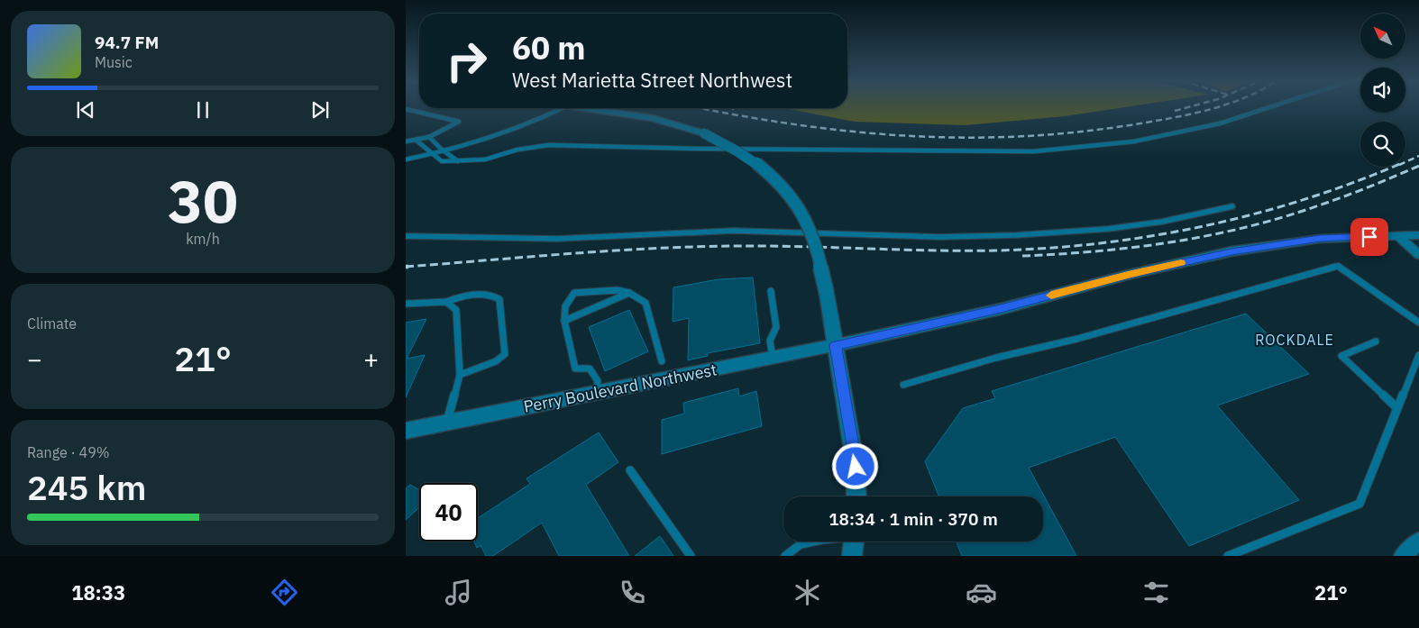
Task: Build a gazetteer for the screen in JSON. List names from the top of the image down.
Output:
{
  "streets": {
    "street": ["Perry Boulevard Northwest"]
  },
  "districts": ["ROCKDALE"],
  "north": "top left",
  "page": {
    "turn": ["60 m", "West Marietta Street Northwest"],
    "song": ["94.7 FM", "Music"],
    "tile": [
      ["30", "km/h"],
      "Climate",
      ["Range · 49%", "245 km"]
    ],
    "heat": ["−", "21°", "+"],
    "limit": "40",
    "trip": "18:34 · 1 min · 370 m",
    "tabs": ["18:33", "21°"]
  }
}
